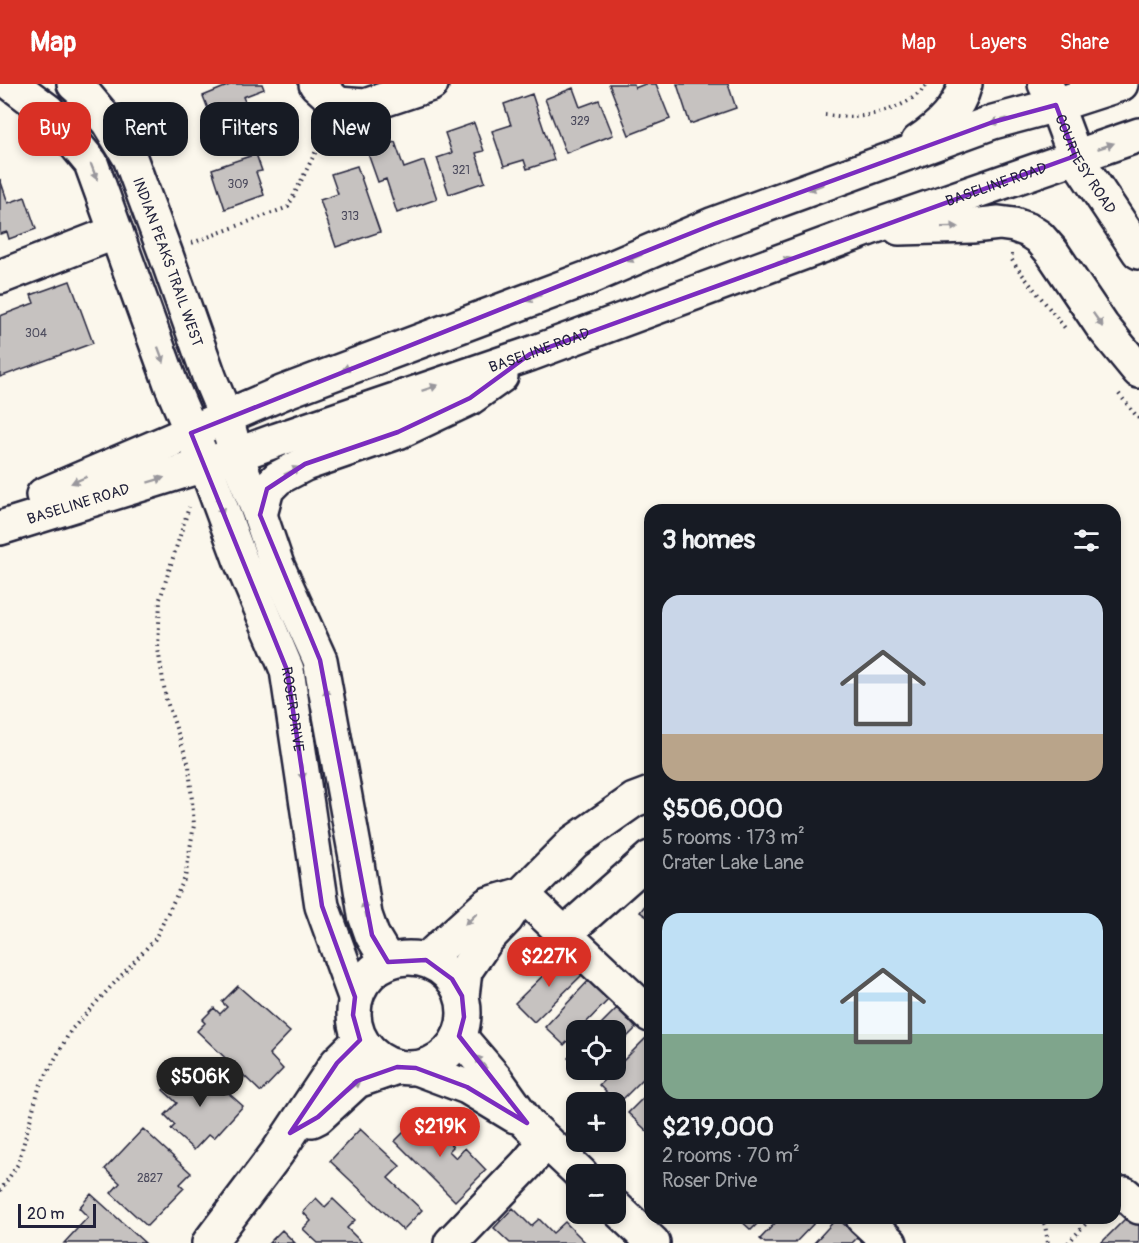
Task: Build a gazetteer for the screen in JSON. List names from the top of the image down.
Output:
{
  "streets": {
    "street": [
      "COURTESY ROAD",
      "BASELINE ROAD",
      "INDIAN PEAKS TRAIL WEST",
      "ROSER DRIVE"
    ]
  },
  "crossings": [
    ["COURTESY ROAD", "BASELINE ROAD"],
    ["BASELINE ROAD", "INDIAN PEAKS TRAIL WEST"],
    ["BASELINE ROAD", "ROSER DRIVE"]
  ],
  "house_numbers": [
    "329",
    "321",
    "309",
    "313",
    "304",
    "2827"
  ],
  "scale_bar": "20 m",
  "page": {
    "header": "Map",
    "nav": ["Map", "Layers", "Share"],
    "chip": [
      "Buy",
      "Rent",
      "Filters",
      "New"
    ],
    "heading": "3 homes",
    "list": [
      {
        "name": "$506,000",
        "note": "5 rooms · 173 m² · Crater Lake Lane"
      },
      {
        "name": "$219,000",
        "note": "2 rooms · 70 m² · Roser Drive"
      }
    ],
    "price": ["$227K", "$506K", "$219K"],
    "map_buttons": ["+", "−"],
    "scale": "20 m"
  }
}
